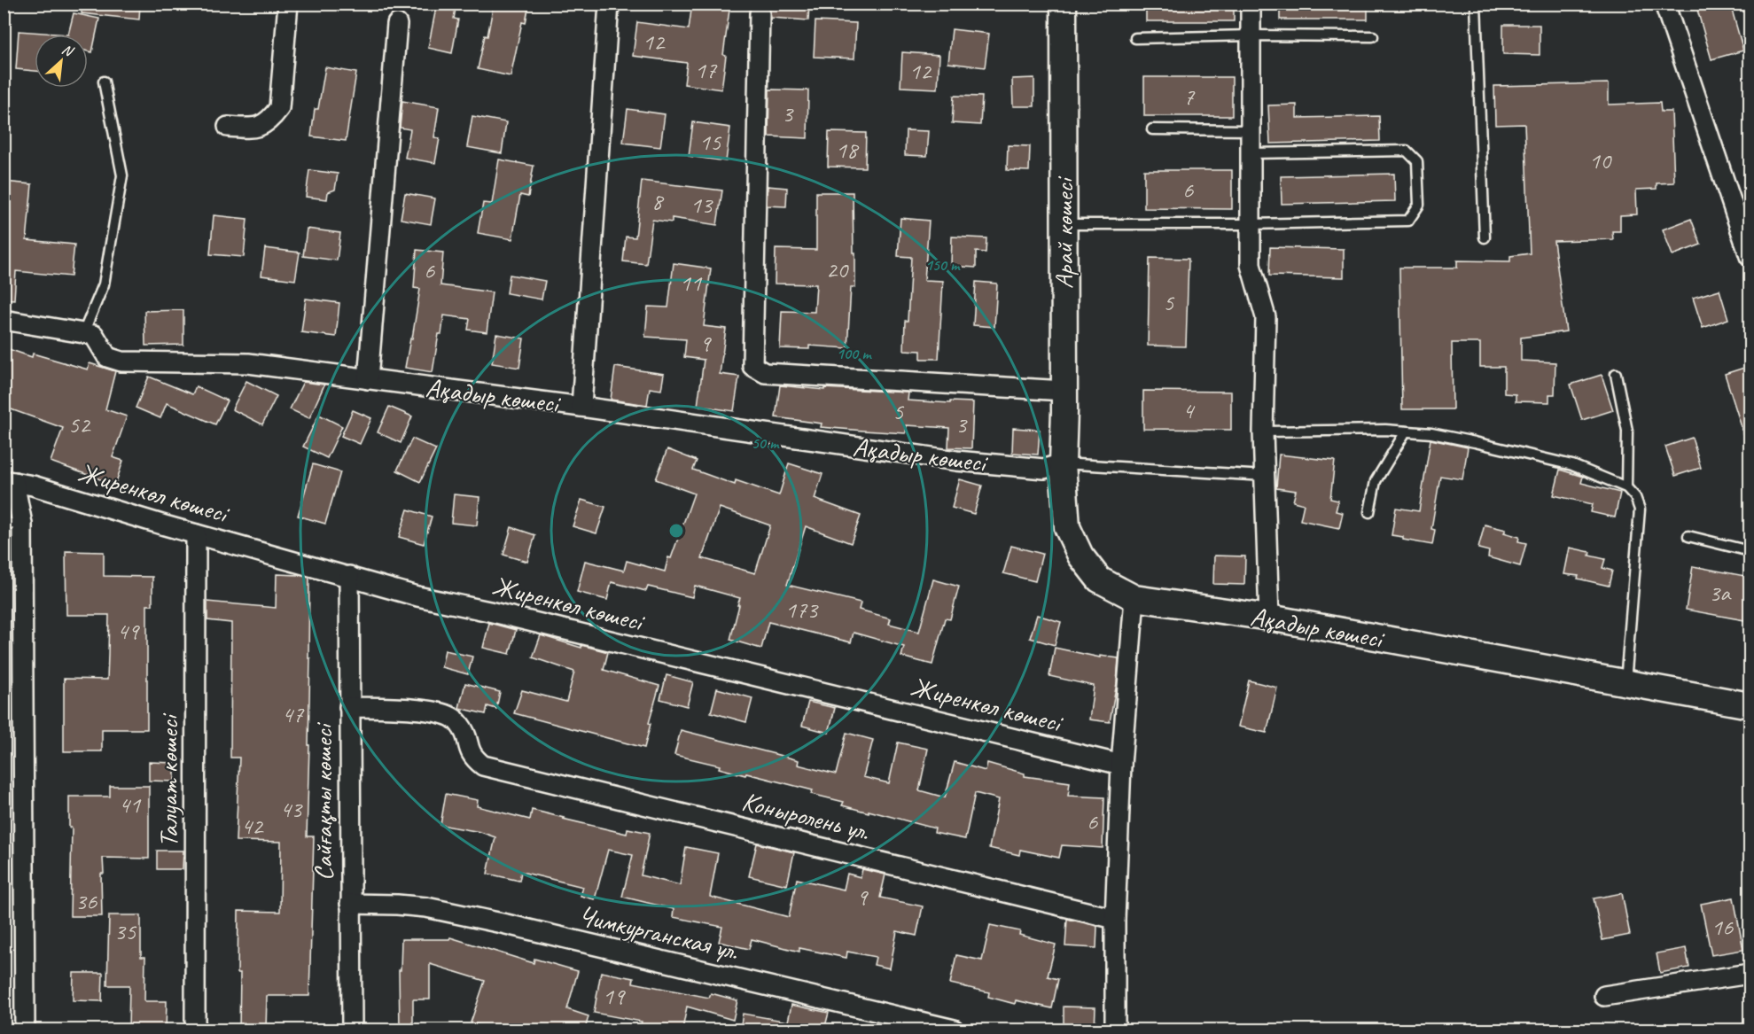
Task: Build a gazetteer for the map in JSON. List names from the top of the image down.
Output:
{
  "streets": {
    "street": [
      "Арай көшесі",
      "Ақадыр көшесі",
      "Жиренкөл көшесі",
      "Талуат көшесі",
      "Сайғақты көшесі",
      "Коныролень ул.",
      "Чимкурганская ул."
    ]
  },
  "crossings": [
    ["Арай көшесі", "Ақадыр көшесі"],
    ["Жиренкөл көшесі", "Талуат көшесі"],
    ["Жиренкөл көшесі", "Сайғақты көшесі"],
    ["Сайғақты көшесі", "Коныролень ул."],
    ["Сайғақты көшесі", "Чимкурганская ул."]
  ],
  "house_numbers": [
    "12",
    "17",
    "12",
    "7",
    "3",
    "15",
    "18",
    "10",
    "6",
    "8",
    "13",
    "20",
    "6",
    "11",
    "5",
    "9",
    "4",
    "5",
    "52",
    "3",
    "3а",
    "173",
    "49",
    "47",
    "41",
    "43",
    "6",
    "42",
    "9",
    "36",
    "16",
    "35",
    "19"
  ],
  "north": "top right",
  "rings": ["150 m", "100 m", "50 m"]
}
